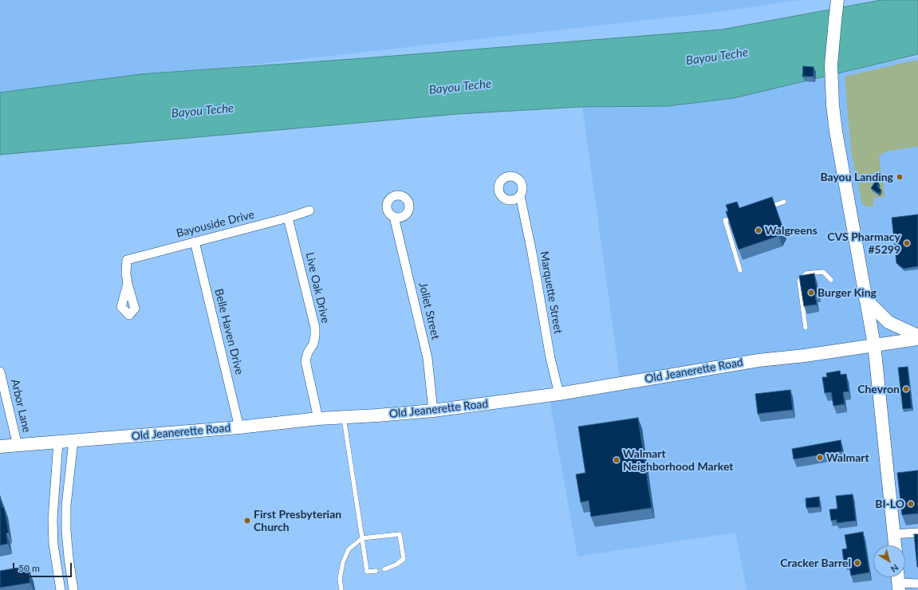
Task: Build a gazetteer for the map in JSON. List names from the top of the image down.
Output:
{
  "streets": {
    "main road": ["Old Jeanerette Road"],
    "street": [
      "Bayouside Drive",
      "Live Oak Drive",
      "Marquette Street",
      "Joliet Street",
      "Belle Haven Drive",
      "Arbor Lane"
    ]
  },
  "crossings": [
    ["Bayouside Drive", "Live Oak Drive"],
    ["Bayouside Drive", "Belle Haven Drive"],
    ["Live Oak Drive", "Old Jeanerette Road"],
    ["Marquette Street", "Old Jeanerette Road"],
    ["Joliet Street", "Old Jeanerette Road"],
    ["Belle Haven Drive", "Old Jeanerette Road"],
    ["Old Jeanerette Road", "Arbor Lane"]
  ],
  "water": ["Bayou Teche"],
  "places": [
    "Bayou Landing",
    "Walgreens",
    "CVS Pharmacy #5299",
    "Burger King",
    "Chevron",
    "Walmart",
    "Walmart Neighborhood Market",
    "BI-LO",
    "First Presbyterian Church",
    "Cracker Barrel"
  ],
  "scale_bar": "50 m",
  "north": "bottom right"
}
